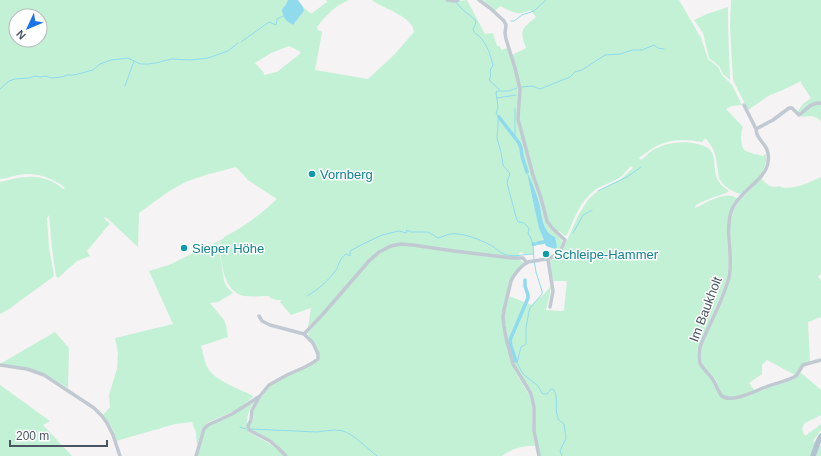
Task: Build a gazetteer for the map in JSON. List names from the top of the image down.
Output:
{
  "streets": {
    "street": ["Im Baukholt"]
  },
  "places": ["Vornberg", "Sieper Höhe", "Schleipe-Hammer"],
  "scale_bar": "200 m",
  "north": "bottom left"
}
